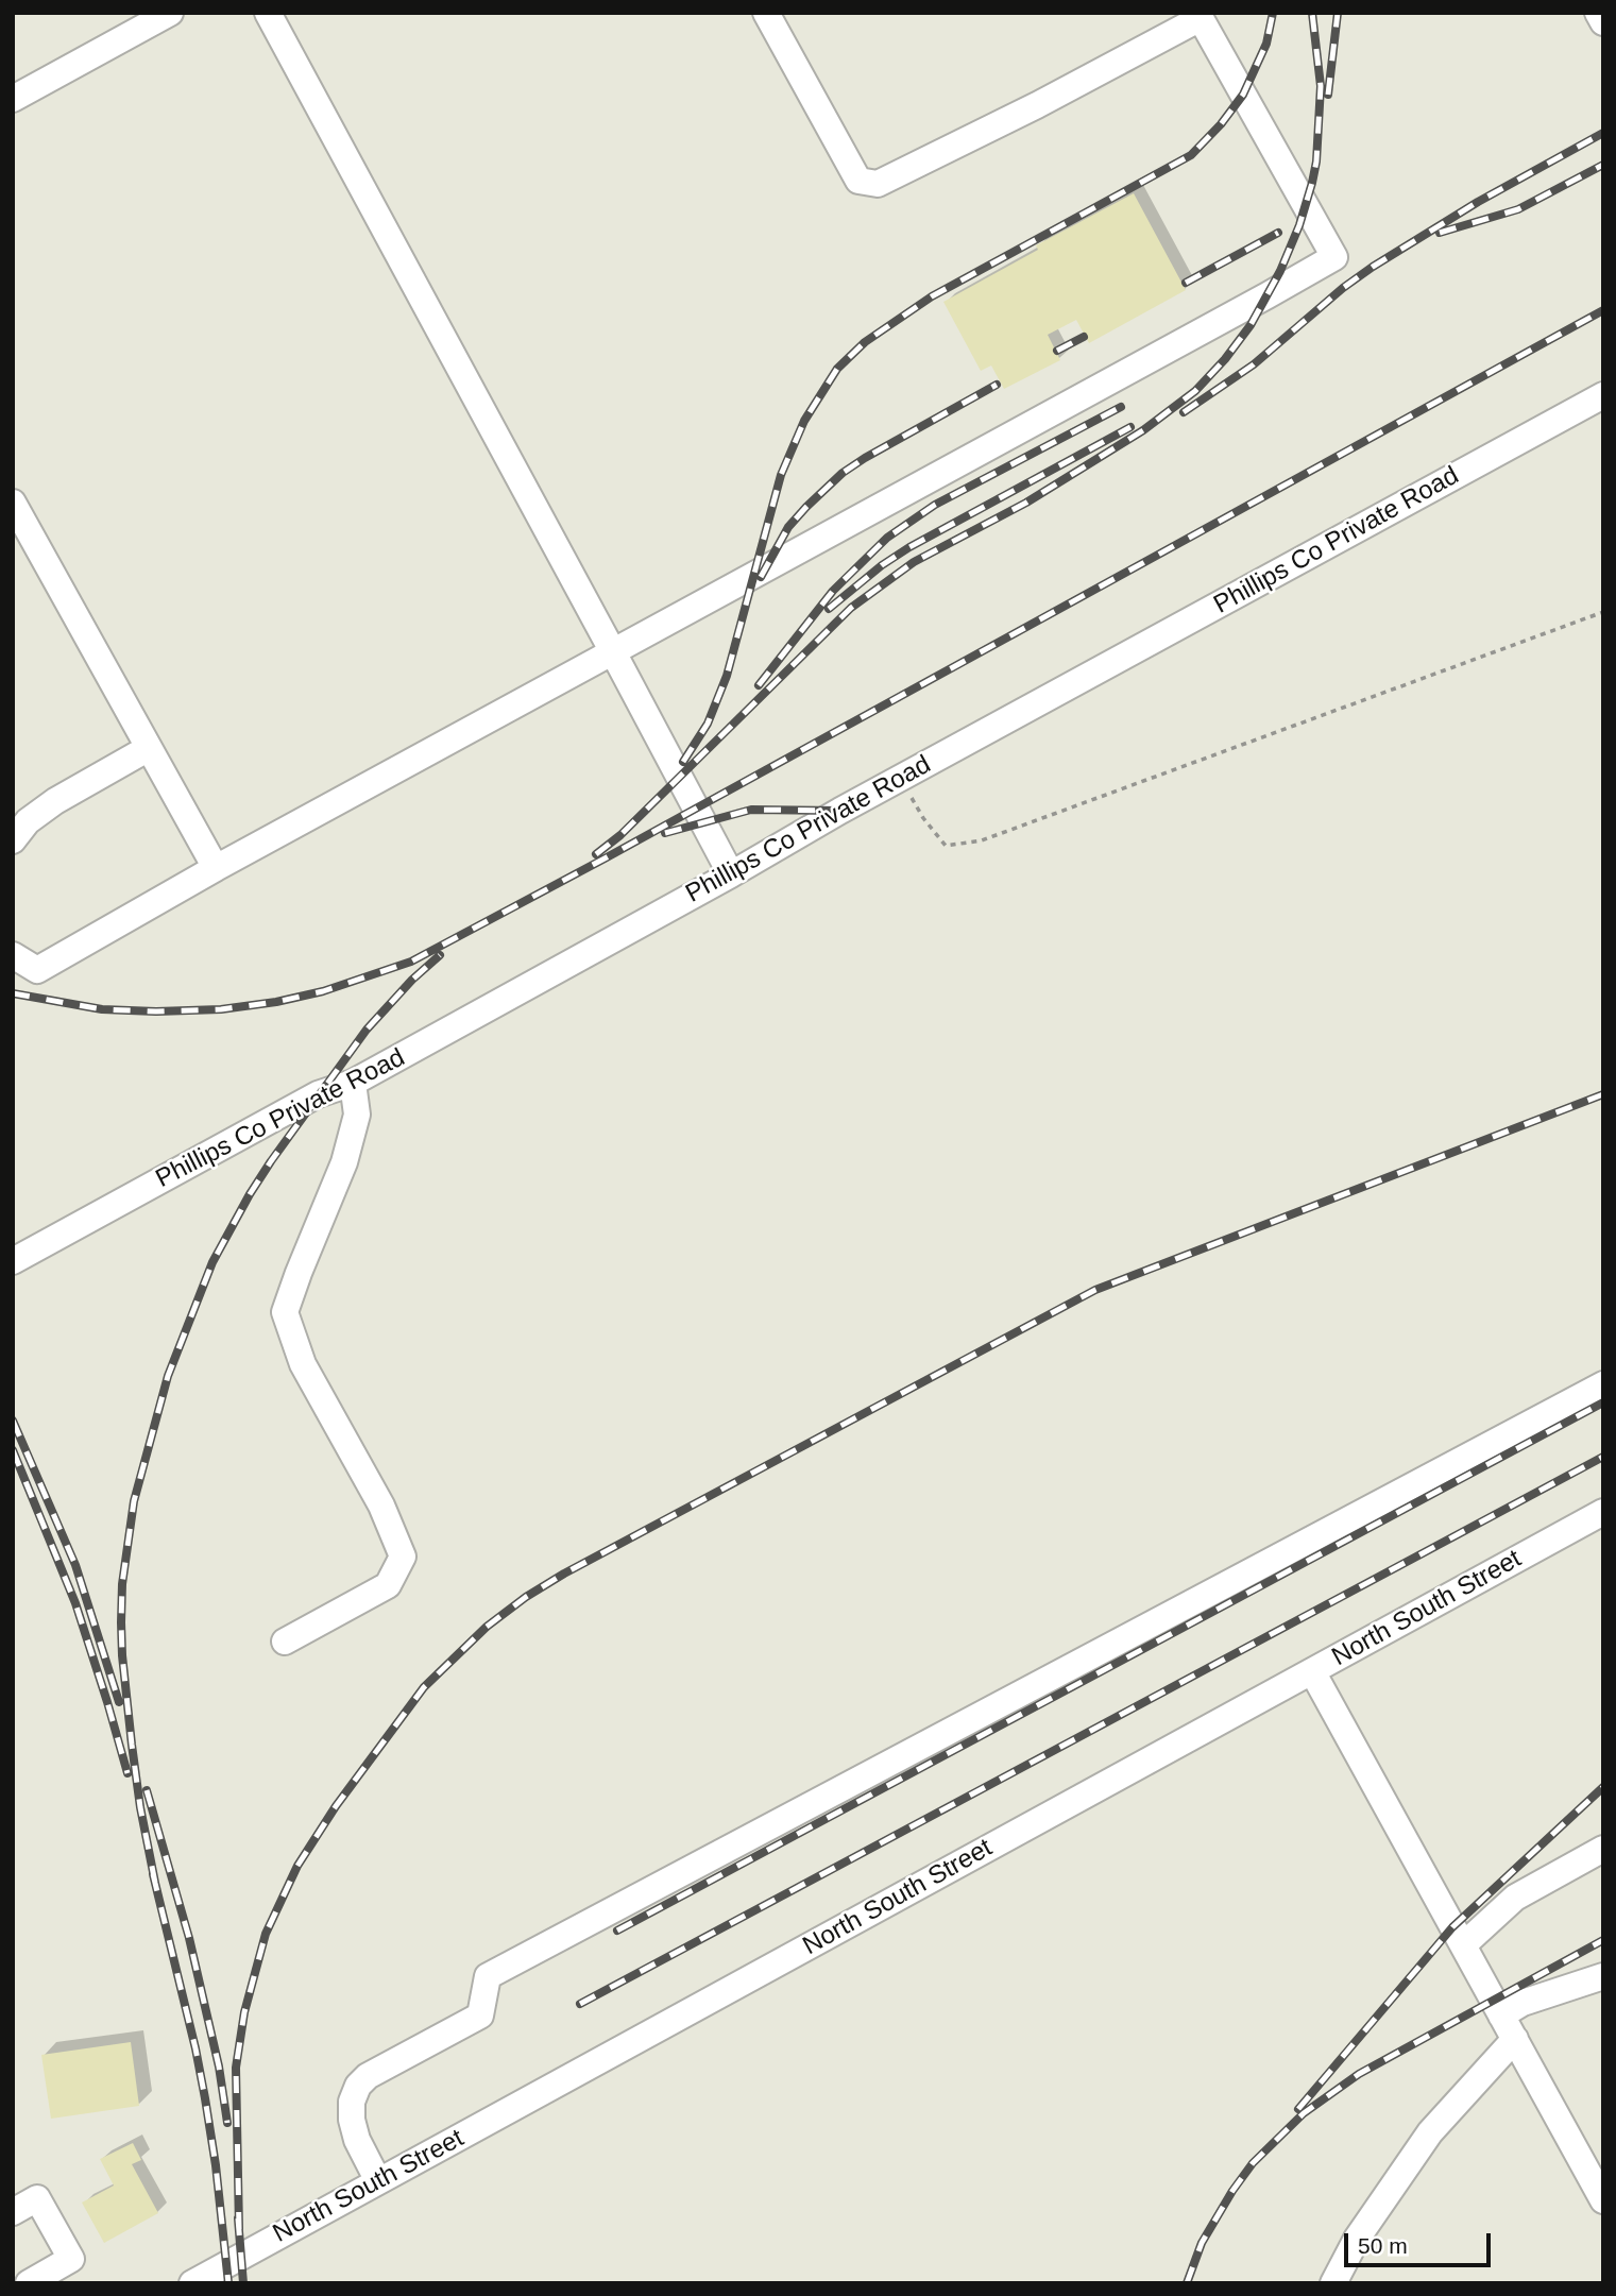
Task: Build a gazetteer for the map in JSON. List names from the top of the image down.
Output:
{
  "streets": {
    "street": ["Phillips Co Private Road", "North South Street"]
  },
  "scale_bar": "50 m"
}
